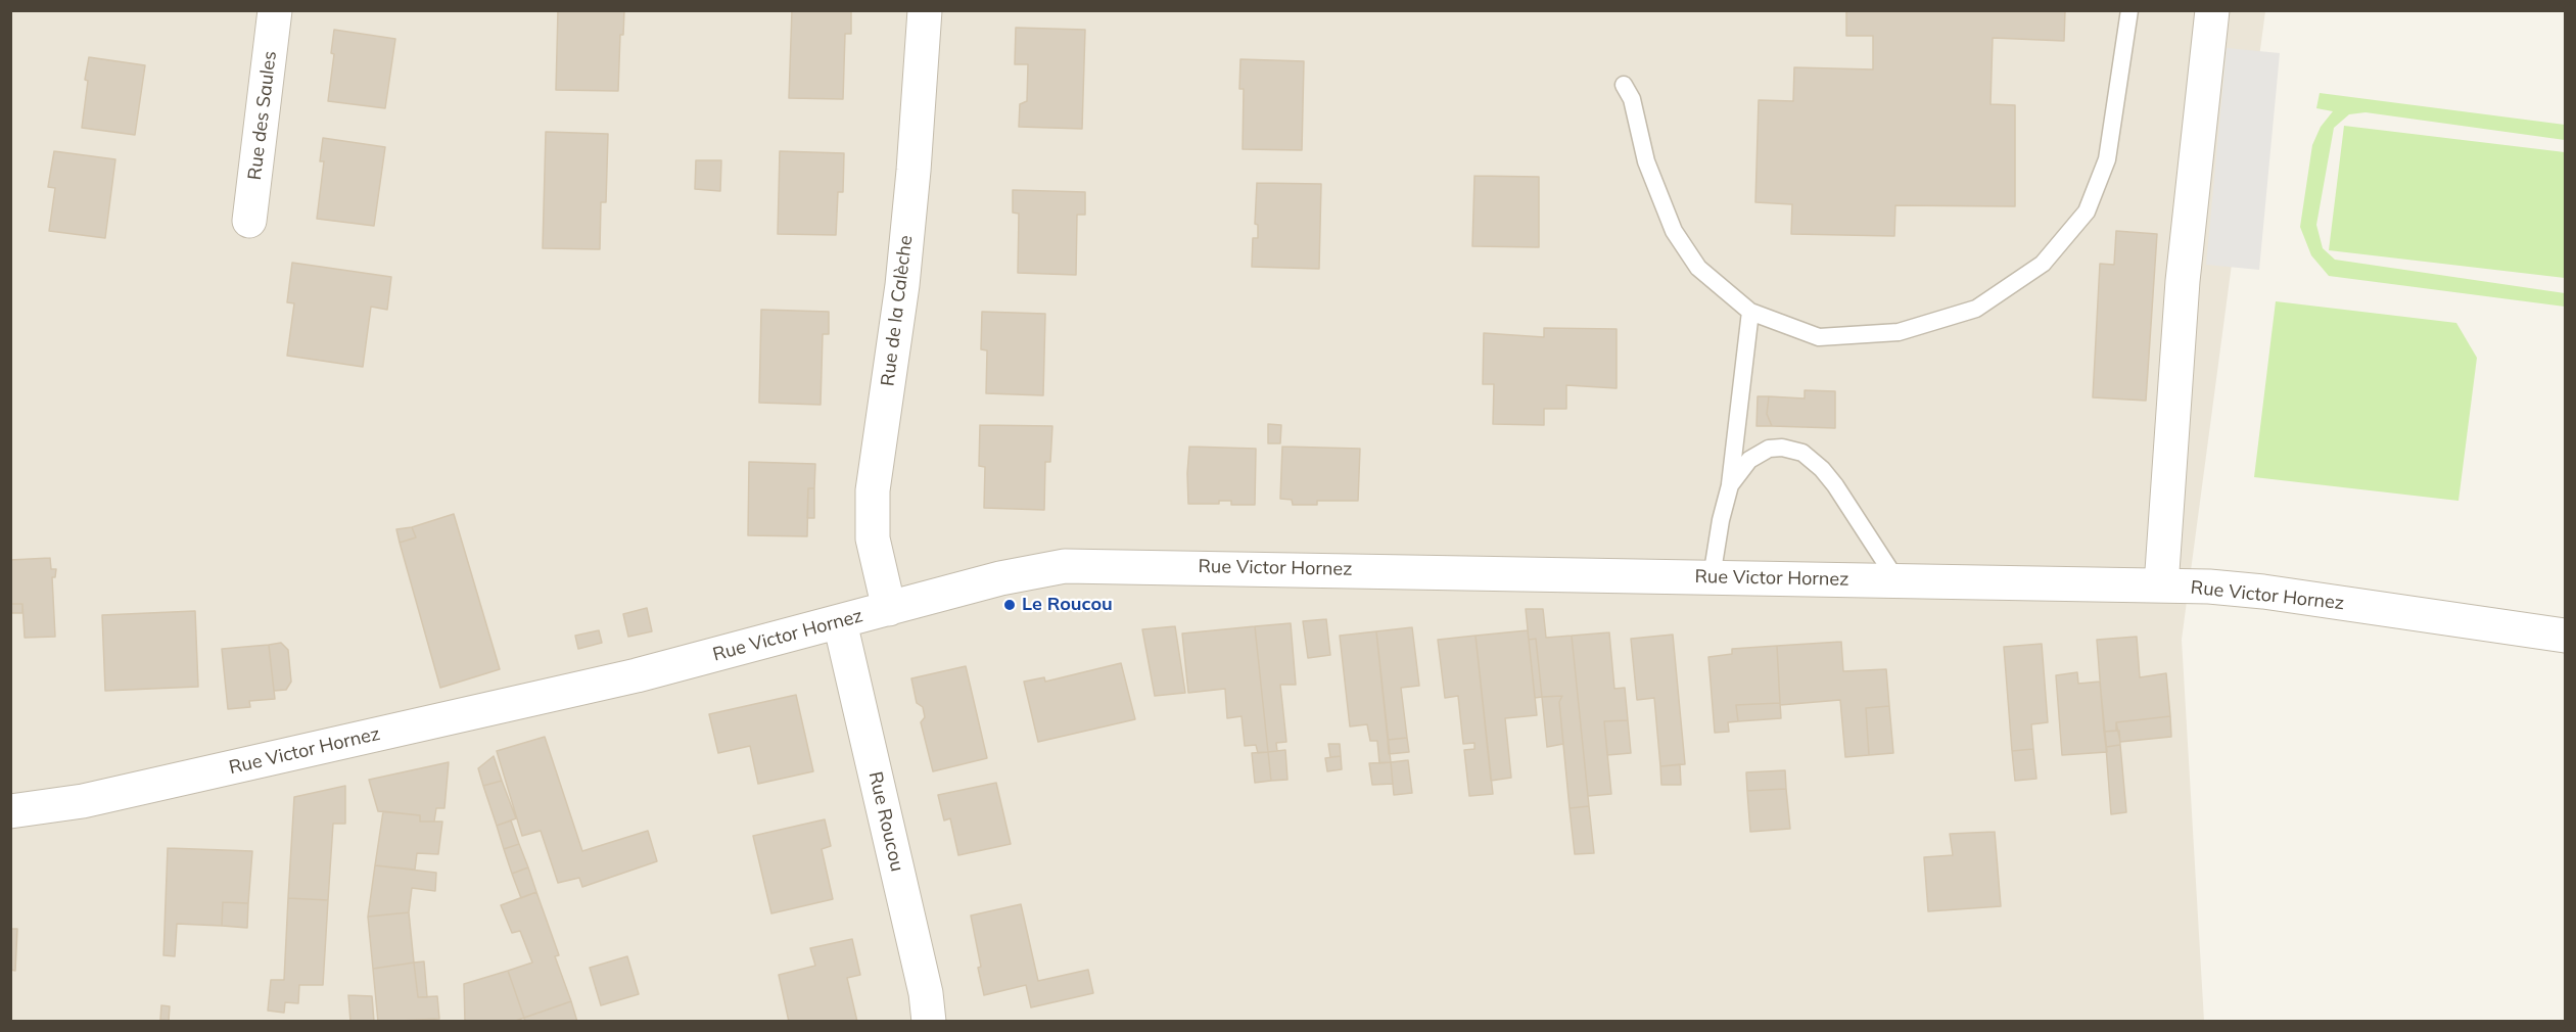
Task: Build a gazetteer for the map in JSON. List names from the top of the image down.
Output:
{
  "streets": {
    "street": [
      "Rue des Saules",
      "Rue de la Calèche",
      "Rue Victor Hornez",
      "Rue Roucou"
    ]
  },
  "crossings": [
    ["Rue de la Calèche", "Rue Victor Hornez"],
    ["Rue Victor Hornez", "Rue Roucou"]
  ],
  "places": ["Le Roucou"]
}
